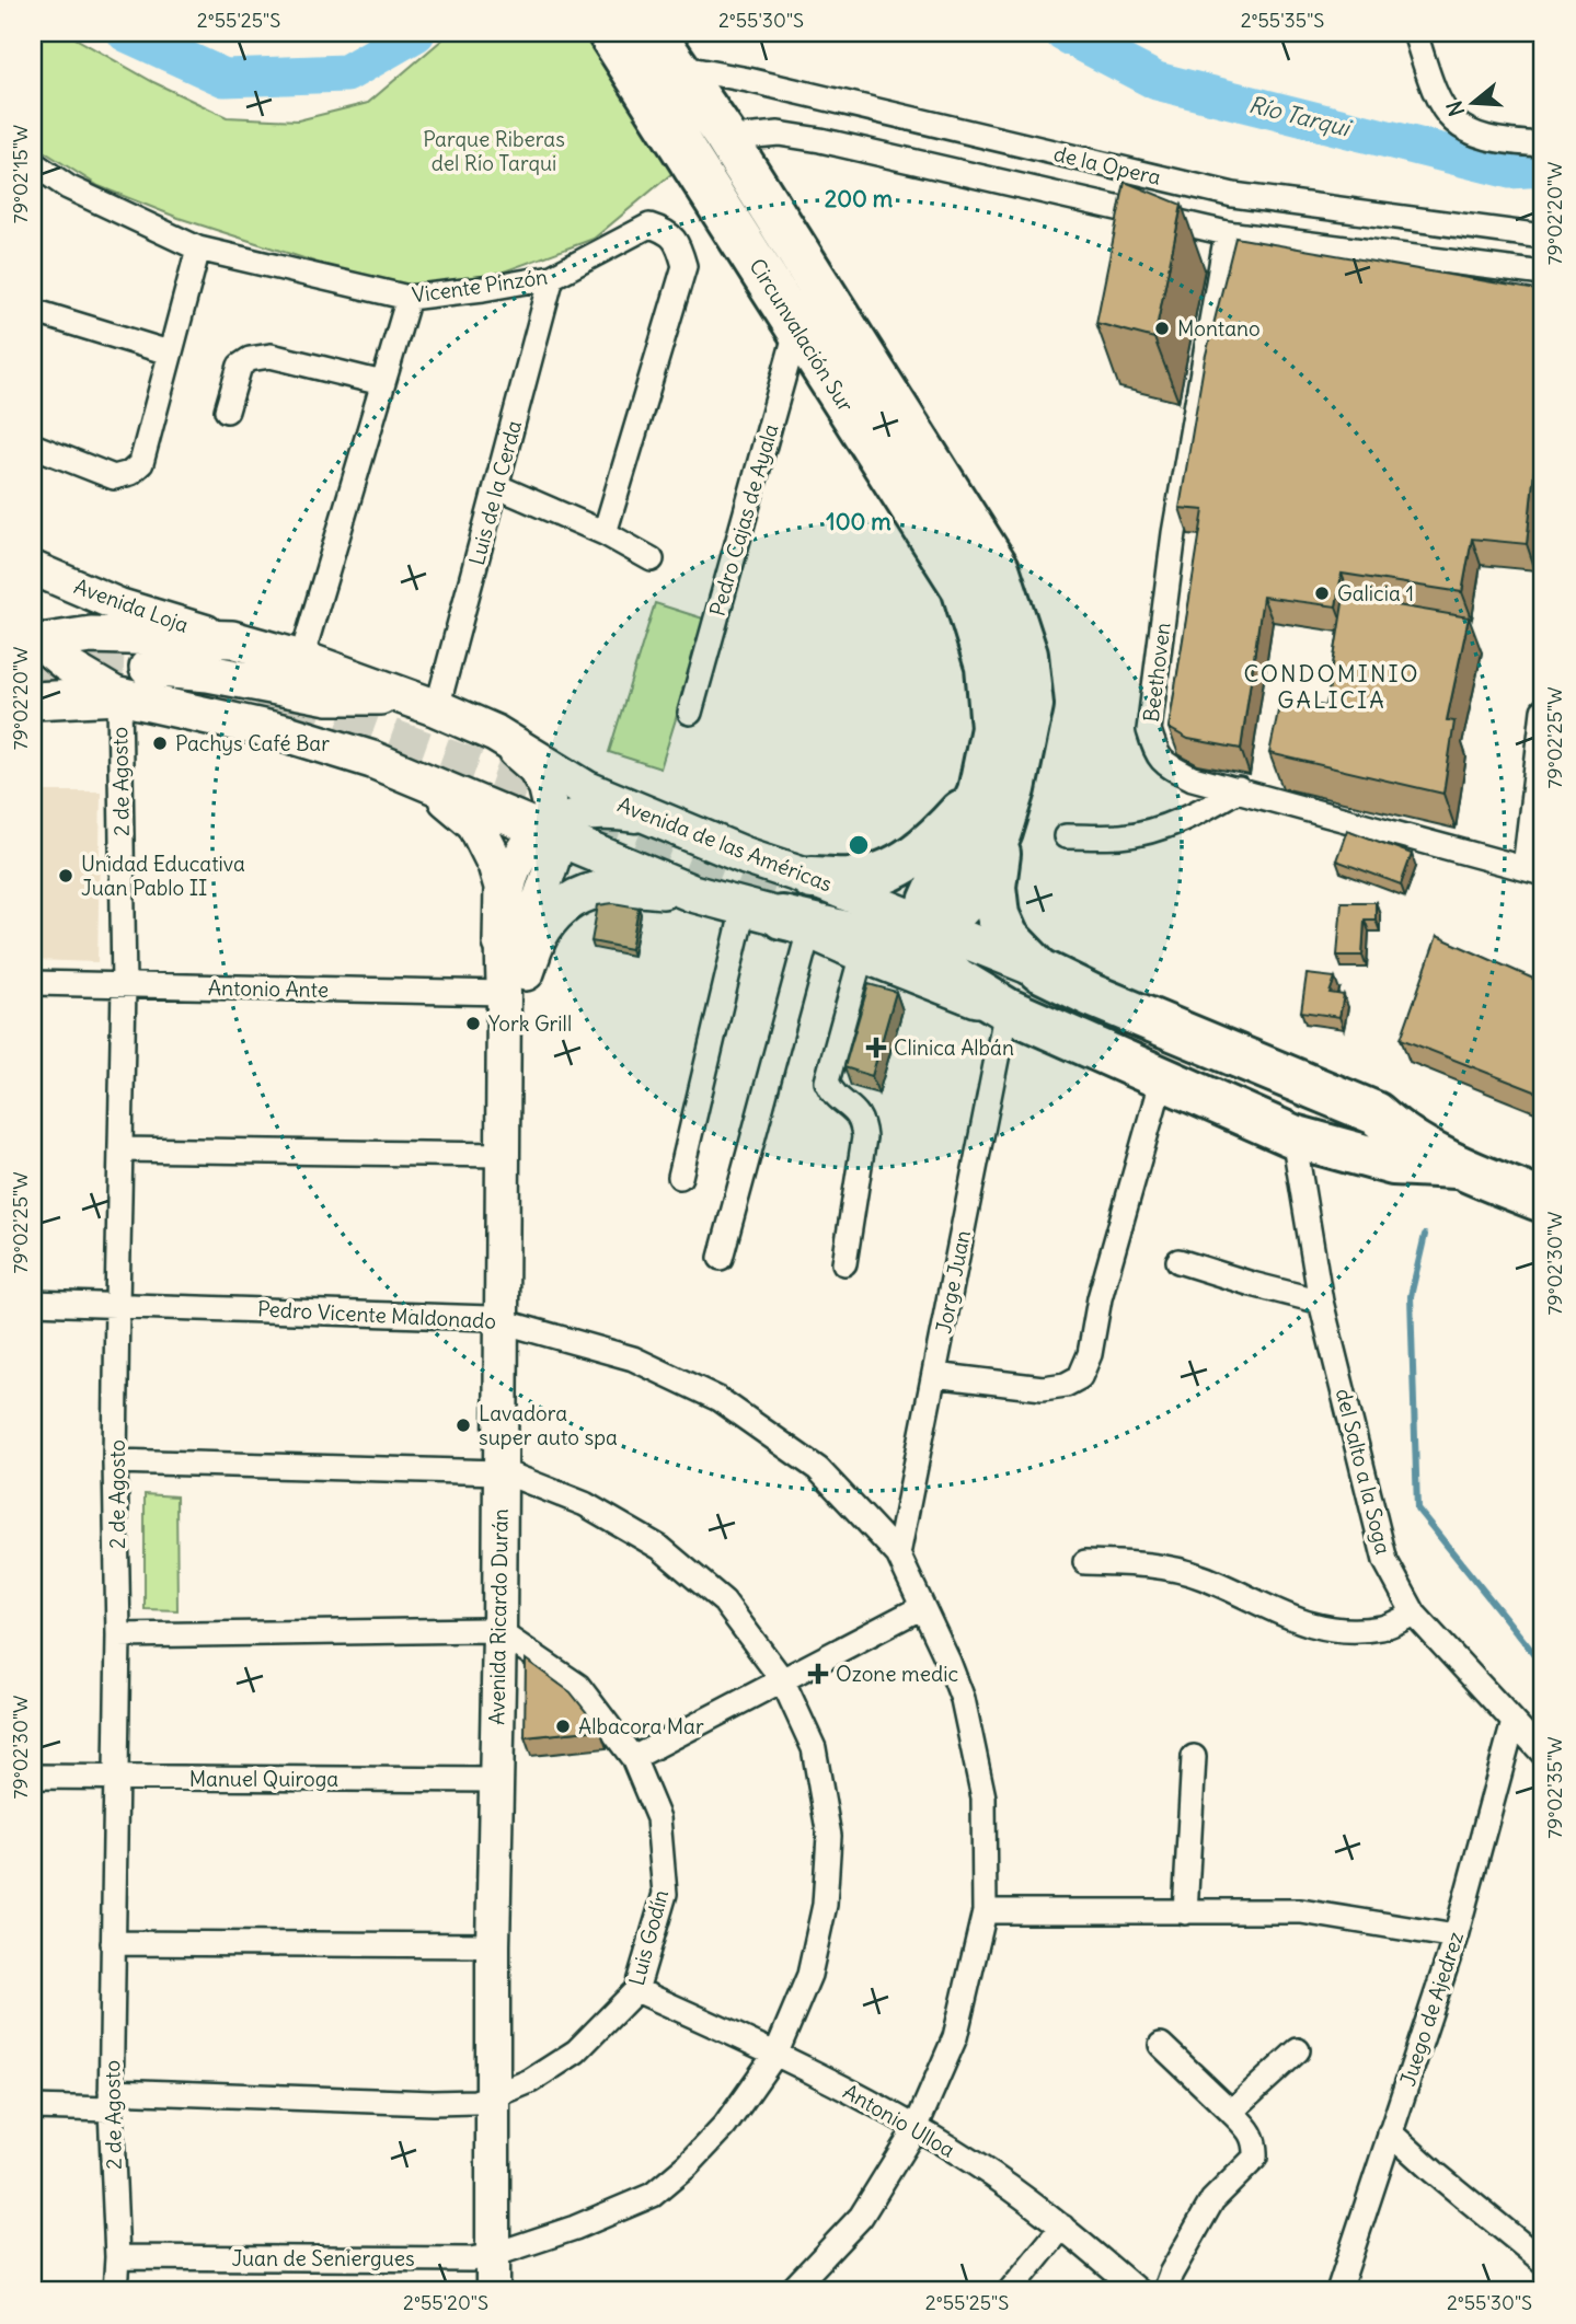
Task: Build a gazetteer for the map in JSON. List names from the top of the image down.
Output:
{
  "streets": {
    "highway": ["Circunvalación Sur"],
    "main road": ["Avenida de las Américas"],
    "street": [
      "de la Opera",
      "Vicente Pinzón",
      "Luis de la Cerda",
      "Pedro Cajas de Ayala",
      "Avenida Loja",
      "Beethoven",
      "2 de Agosto",
      "Antonio Ante",
      "Jorge Juan",
      "Pedro Vicente Maldonado",
      "del Salto a la Soga",
      "Avenida Ricardo Durán",
      "Manuel Quiroga",
      "Luis Godín",
      "Juego de Ajedrez",
      "Antonio Ulloa",
      "Juan de Seniergues"
    ]
  },
  "crossings": [
    ["de la Opera", "Circunvalación Sur"],
    ["de la Opera", "Beethoven"],
    ["Vicente Pinzón", "Luis de la Cerda"],
    ["Circunvalación Sur", "Pedro Cajas de Ayala"],
    ["Circunvalación Sur", "Avenida de las Américas"],
    ["Circunvalación Sur", "Jorge Juan"],
    ["Luis de la Cerda", "Avenida de las Américas"],
    ["Avenida Loja", "Avenida de las Américas"],
    ["2 de Agosto", "Antonio Ante"],
    ["2 de Agosto", "Pedro Vicente Maldonado"],
    ["2 de Agosto", "Manuel Quiroga"],
    ["2 de Agosto", "Luis Godín"],
    ["2 de Agosto", "Juan de Seniergues"],
    ["Antonio Ante", "Avenida Ricardo Durán"],
    ["Jorge Juan", "Pedro Vicente Maldonado"],
    ["Pedro Vicente Maldonado", "Avenida Ricardo Durán"],
    ["Pedro Vicente Maldonado", "Antonio Ulloa"],
    ["del Salto a la Soga", "Juego de Ajedrez"],
    ["Avenida Ricardo Durán", "Manuel Quiroga"],
    ["Avenida Ricardo Durán", "Luis Godín"],
    ["Avenida Ricardo Durán", "Juan de Seniergues"],
    ["Luis Godín", "Antonio Ulloa"],
    ["Antonio Ulloa", "Juan de Seniergues"]
  ],
  "districts": ["CONDOMINIO GALICIA"],
  "water": ["Río Tarqui"],
  "parks": ["Parque Riberas del Río Tarqui"],
  "places": {
    "other": [
      "Montano",
      "Galicia 1",
      "Pachys Café Bar",
      "Unidad Educativa Juan Pablo II",
      "York Grill",
      "Lavadora super auto spa",
      "Albacora Mar"
    ],
    "health": ["Clinica Albán", "Ozone medic"]
  },
  "north": "left",
  "coordinates": [
    "2°55'25\"S",
    "2°55'30\"S",
    "2°55'35\"S",
    "79°02'15\"W",
    "79°02'20\"W",
    "79°02'25\"W",
    "79°02'30\"W",
    "79°02'35\"W",
    "2°55'20\"S"
  ],
  "rings": ["200 m", "100 m"]
}
